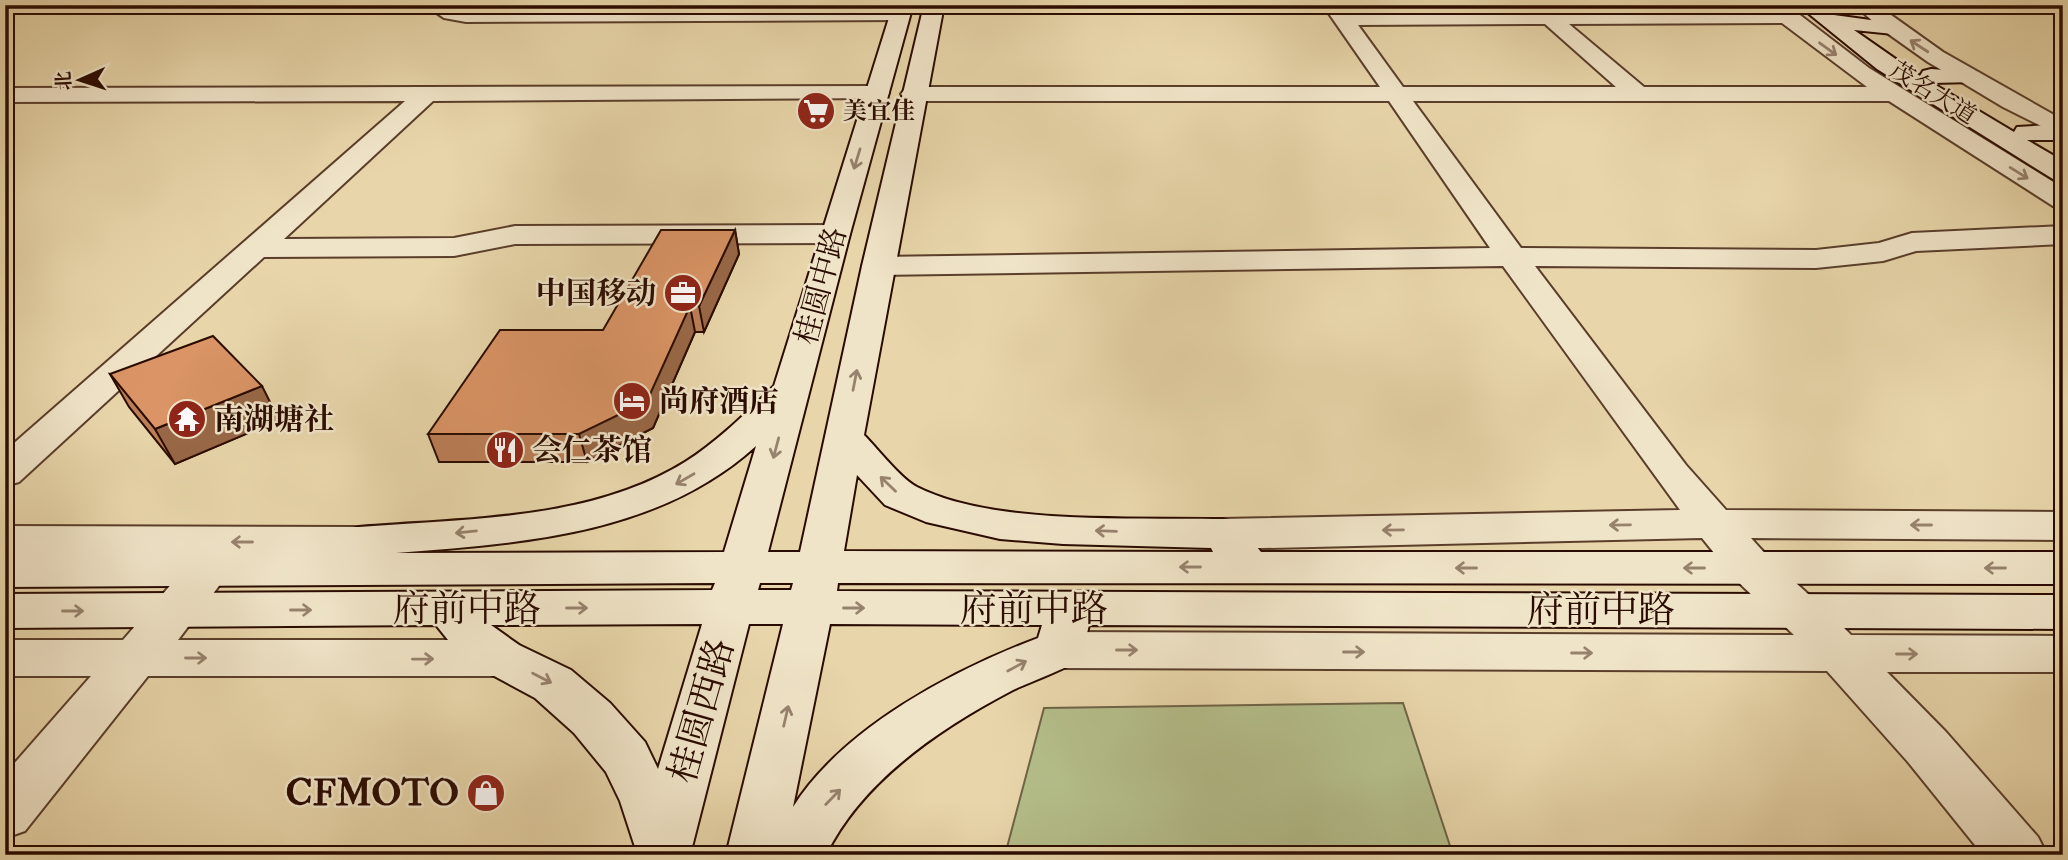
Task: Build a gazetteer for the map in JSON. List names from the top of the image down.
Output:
{
  "streets": {
    "street": [
      "茂名大道",
      "桂圆中路",
      "府前中路",
      "桂圆西路"
    ]
  },
  "crossings": [
    ["桂圆中路", "府前中路"],
    ["桂圆中路", "桂圆西路"],
    ["府前中路", "桂圆西路"]
  ],
  "places": {
    "supermarket": ["美宜佳"],
    "office": ["中国移动"],
    "hotel": ["尚府酒店"],
    "temple": ["南湖塘社"],
    "restaurant": ["会仁茶馆"],
    "shop": ["CFMOTO"]
  },
  "north": "left"
}
